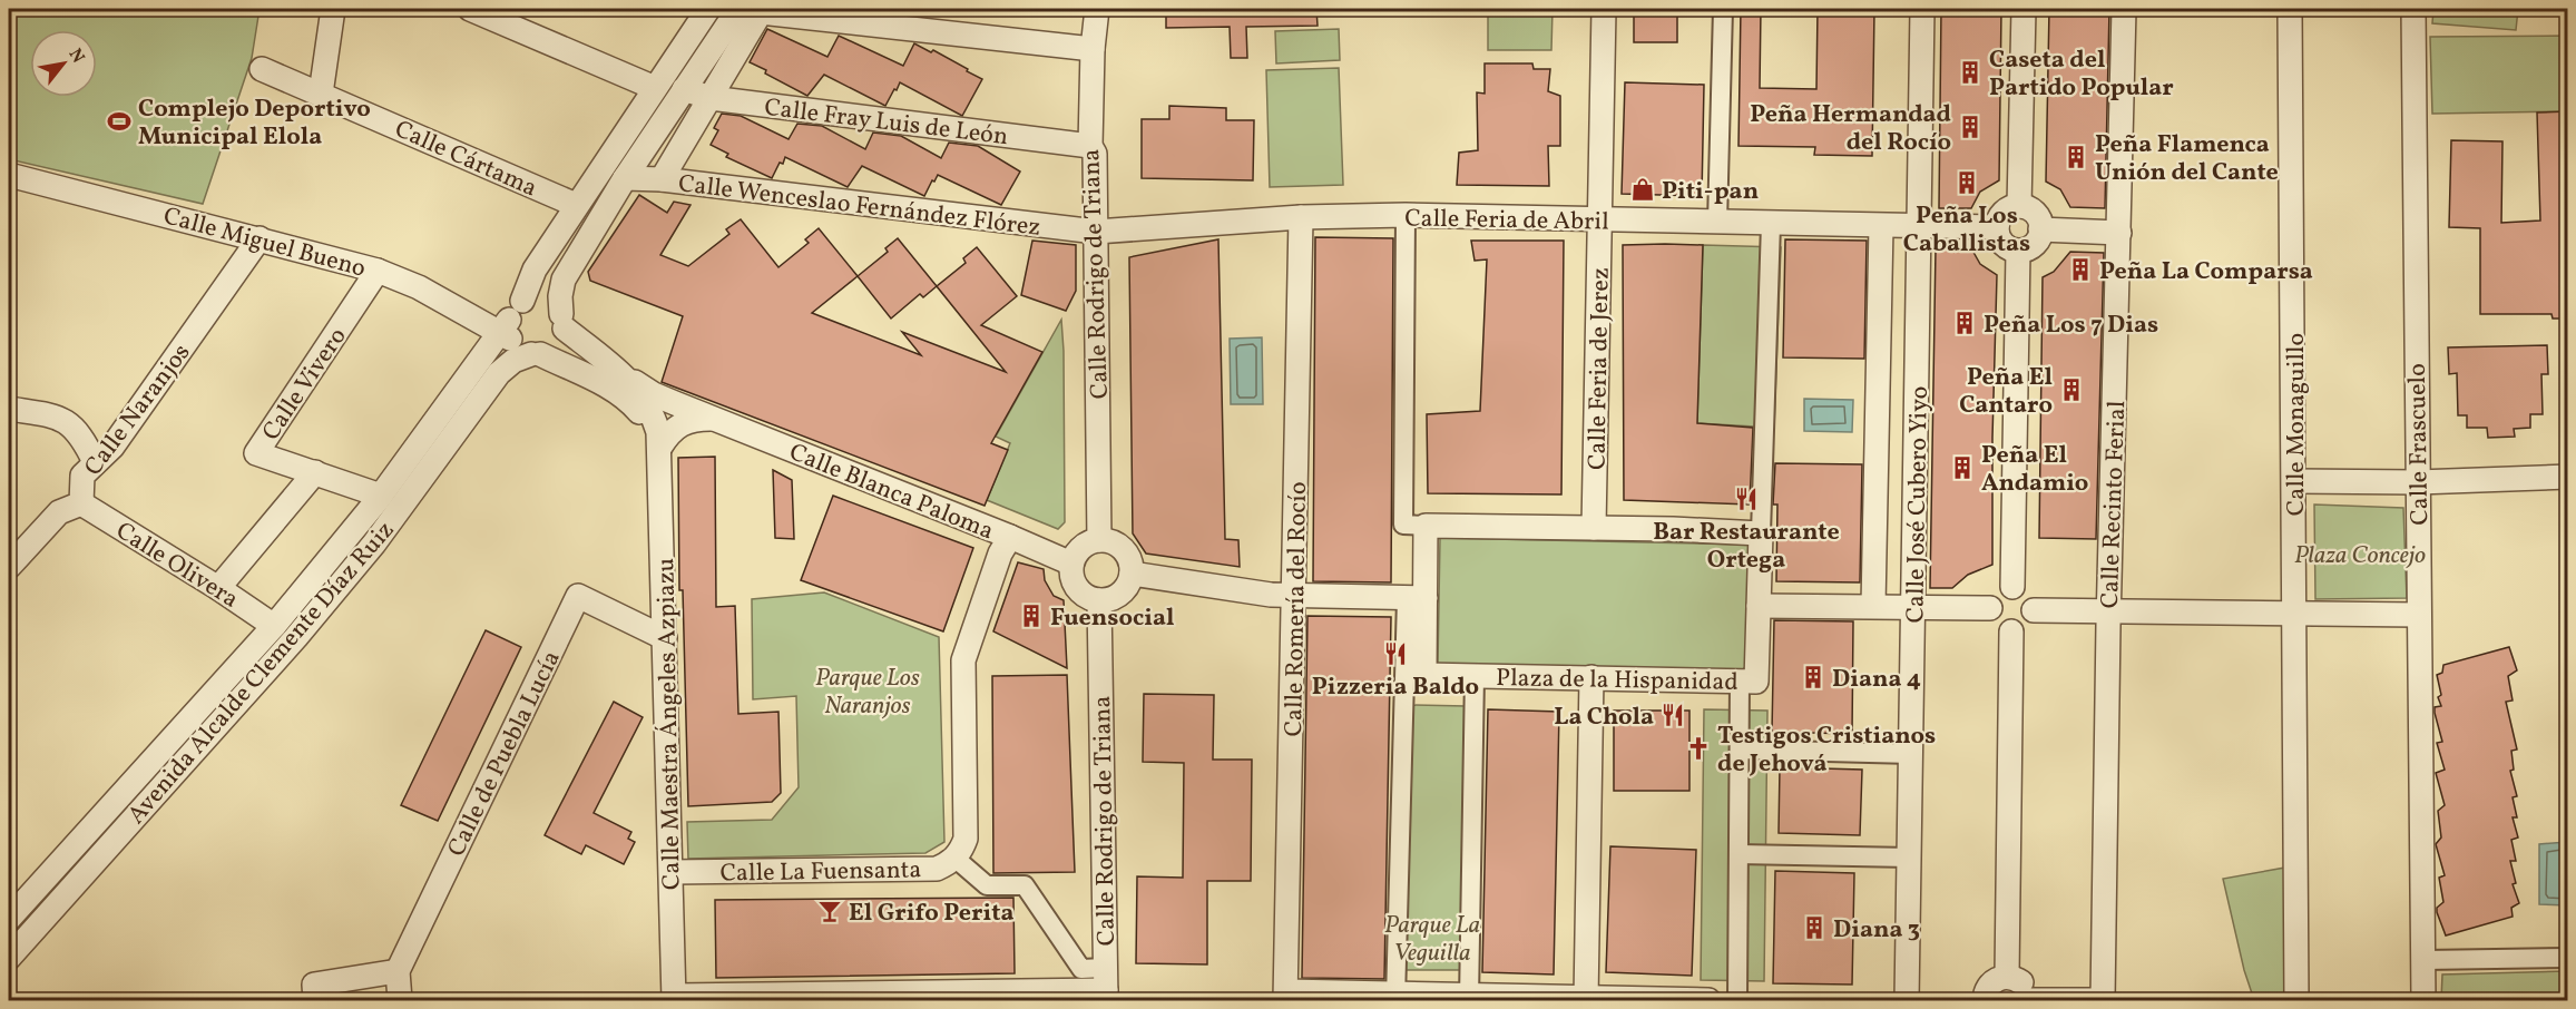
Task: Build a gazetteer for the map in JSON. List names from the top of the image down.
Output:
{
  "streets": {
    "street": [
      "Calle Fray Luis de León",
      "Calle Cártama",
      "Calle Wenceslao Fernández Flórez",
      "Calle Feria de Abril",
      "Calle Miguel Bueno",
      "Calle Rodrigo de Triana",
      "Calle Feria de Jerez",
      "Calle Vivero",
      "Calle Naranjos",
      "Calle Monaguillo",
      "Calle Frascuelo",
      "Calle Blanca Paloma",
      "Calle José Cubero Yiyo",
      "Calle Recinto Ferial",
      "Calle Olivera",
      "Calle Romería del Rocío",
      "Avenida Alcalde Clemente Díaz Ruiz",
      "Plaza de la Hispanidad",
      "Calle Maestra Ángeles Azpiazu",
      "Calle de Puebla Lucía",
      "Calle La Fuensanta"
    ]
  },
  "crossings": [
    ["Calle Fray Luis de León", "Calle Rodrigo de Triana"],
    ["Calle Cártama", "Avenida Alcalde Clemente Díaz Ruiz"],
    ["Calle Wenceslao Fernández Flórez", "Calle Feria de Abril"],
    ["Calle Wenceslao Fernández Flórez", "Calle Rodrigo de Triana"],
    ["Calle Feria de Abril", "Calle Rodrigo de Triana"],
    ["Calle Feria de Abril", "Calle Feria de Jerez"],
    ["Calle Feria de Abril", "Calle José Cubero Yiyo"],
    ["Calle Feria de Abril", "Calle Romería del Rocío"],
    ["Calle Miguel Bueno", "Calle Vivero"],
    ["Calle Miguel Bueno", "Calle Naranjos"],
    ["Calle Miguel Bueno", "Avenida Alcalde Clemente Díaz Ruiz"],
    ["Calle Miguel Bueno", "Calle Maestra Ángeles Azpiazu"],
    ["Calle Rodrigo de Triana", "Calle Blanca Paloma"],
    ["Calle Vivero", "Avenida Alcalde Clemente Díaz Ruiz"],
    ["Calle Naranjos", "Calle Olivera"],
    ["Calle Blanca Paloma", "Calle Maestra Ángeles Azpiazu"],
    ["Calle Blanca Paloma", "Calle La Fuensanta"],
    ["Calle Olivera", "Avenida Alcalde Clemente Díaz Ruiz"],
    ["Avenida Alcalde Clemente Díaz Ruiz", "Calle Maestra Ángeles Azpiazu"],
    ["Calle Maestra Ángeles Azpiazu", "Calle de Puebla Lucía"],
    ["Calle Maestra Ángeles Azpiazu", "Calle La Fuensanta"]
  ],
  "parks": ["Plaza Concejo", "Parque Los Naranjos", "Parque La Veguilla"],
  "places": {
    "building": [
      "Caseta del Partido Popular",
      "Peña Hermandad del Rocío",
      "Peña Flamenca Unión del Cante",
      "Peña Los Caballistas",
      "Peña La Comparsa",
      "Peña Los 7 Dias",
      "Peña El Cantaro",
      "Peña El Andamio",
      "Fuensocial",
      "Diana 4",
      "Diana 3"
    ],
    "sports": ["Complejo Deportivo Municipal Elola"],
    "shop": ["Piti-pan"],
    "restaurant": ["Bar Restaurante Ortega", "Pizzeria Baldo", "La Chola"],
    "church": ["Testigos Cristianos de Jehová"],
    "bar": ["El Grifo Perita"]
  },
  "north": "top right"
}
